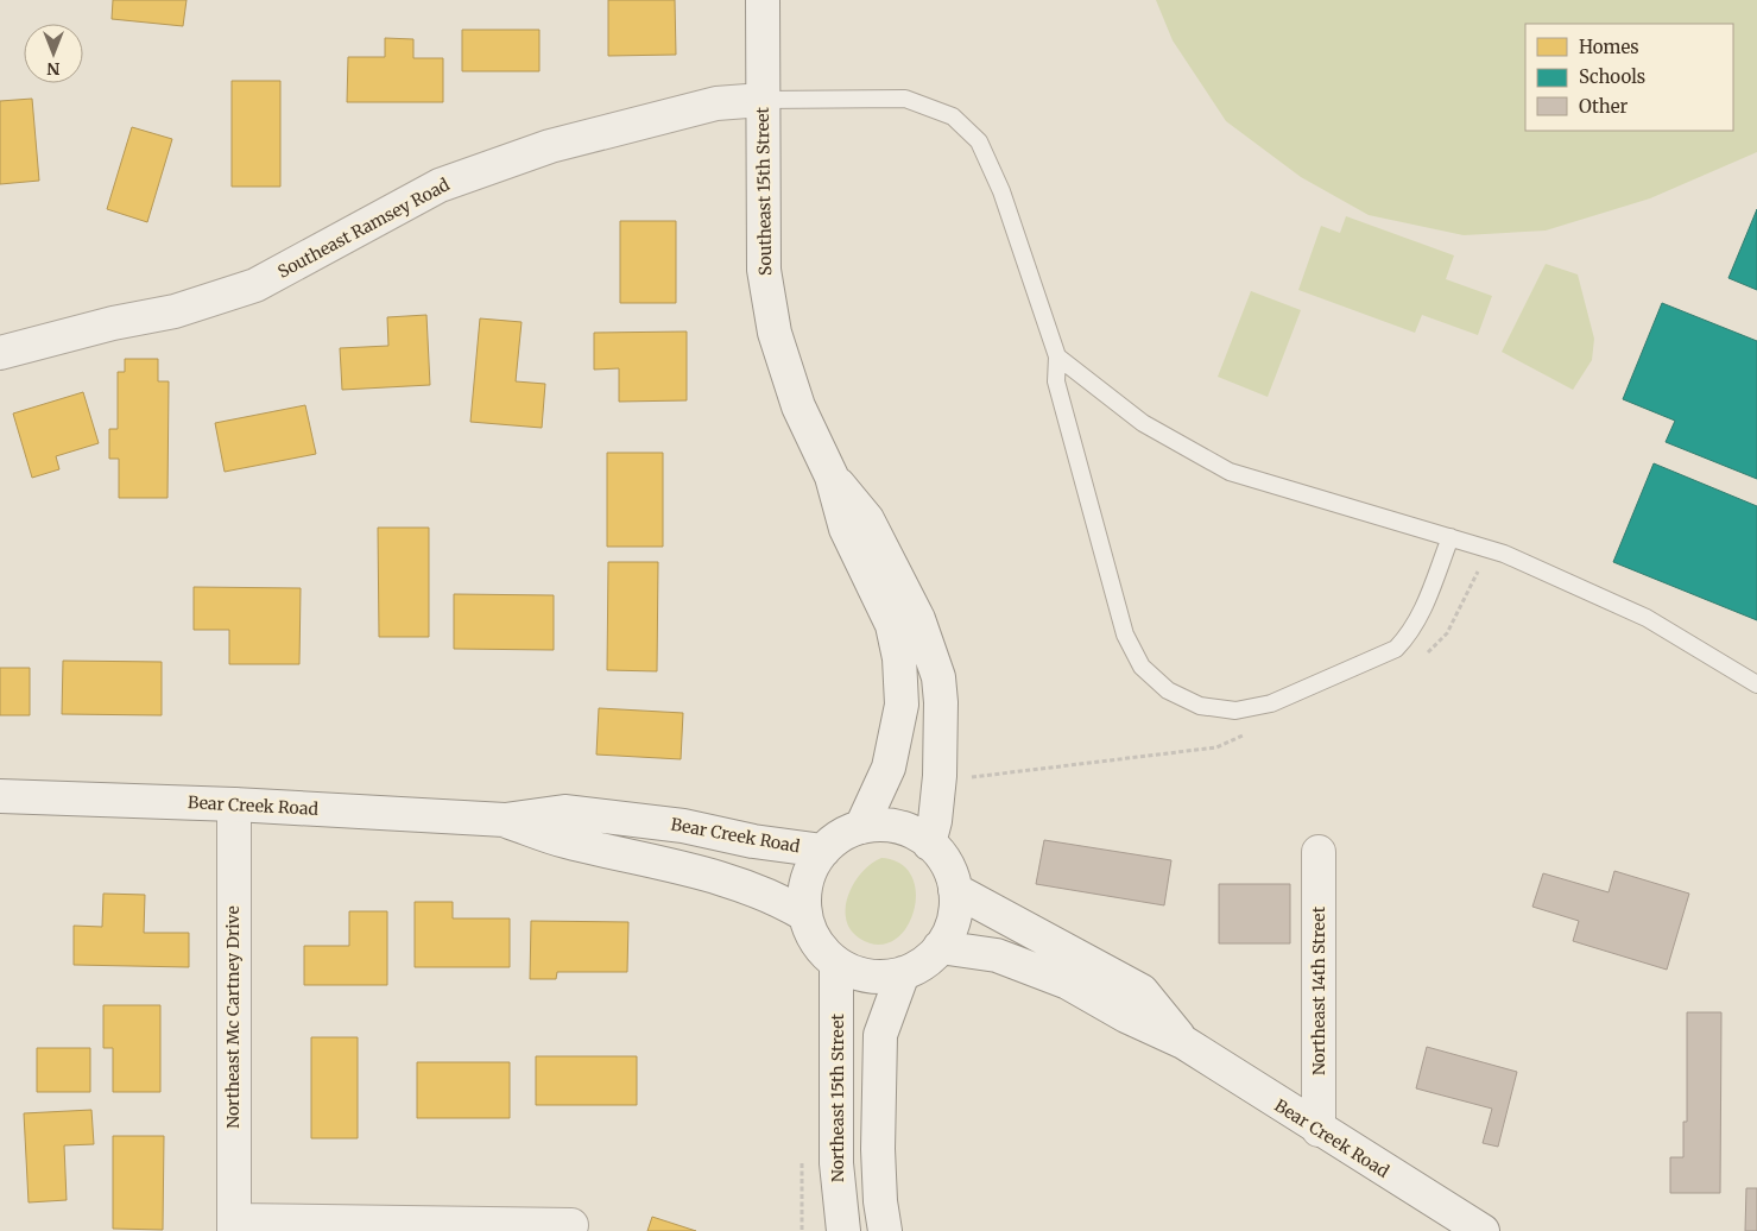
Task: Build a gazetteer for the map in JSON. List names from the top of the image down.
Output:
{
  "streets": {
    "street": [
      "Southeast 15th Street",
      "Southeast Ramsey Road",
      "Bear Creek Road",
      "Northeast 14th Street",
      "Northeast Mc Cartney Drive",
      "Northeast 15th Street"
    ]
  },
  "crossings": [
    ["Southeast 15th Street", "Southeast Ramsey Road"],
    ["Southeast 15th Street", "Bear Creek Road"],
    ["Southeast 15th Street", "Northeast 15th Street"],
    ["Bear Creek Road", "Northeast 14th Street"],
    ["Bear Creek Road", "Northeast Mc Cartney Drive"],
    ["Bear Creek Road", "Northeast 15th Street"]
  ],
  "legend": ["Homes", "Schools", "Other"],
  "north": "bottom"
}
